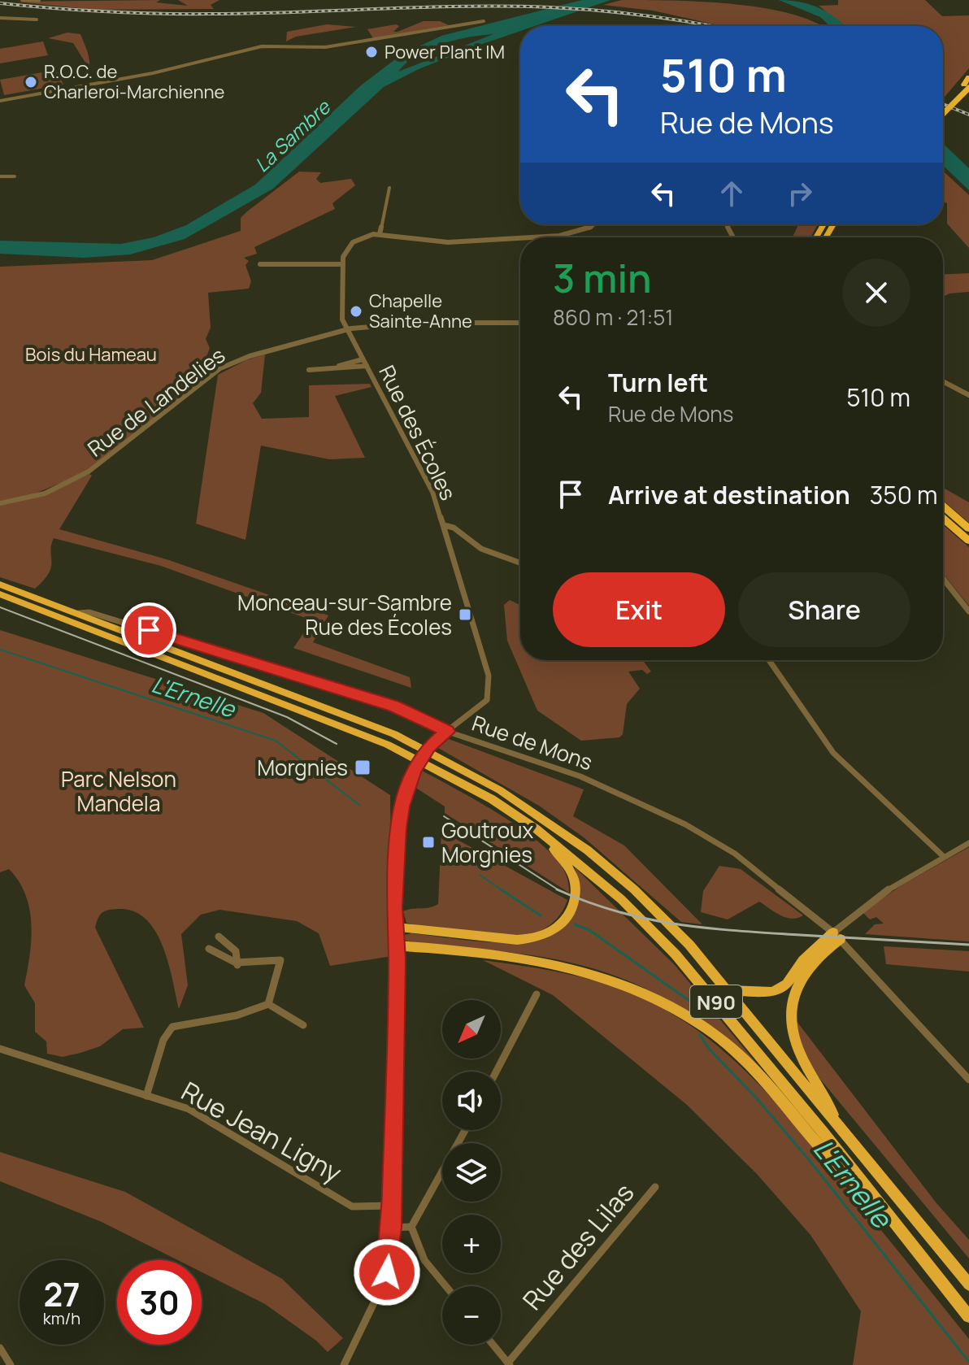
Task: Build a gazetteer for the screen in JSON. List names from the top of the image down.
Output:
{
  "streets": {
    "highway": ["Rue de Mons", "N90"],
    "street": [
      "Rue de Landelies",
      "Rue des Écoles",
      "Rue Jean Ligny",
      "Rue des Lilas"
    ]
  },
  "crossings": [
    ["Rue de Landelies", "Rue des Écoles"],
    ["Rue des Écoles", "Rue de Mons"],
    ["Rue de Mons", "N90"]
  ],
  "water": ["La Sambre", "L'Ernelle"],
  "parks": ["Bois du Hameau", "Parc Nelson Mandela"],
  "places": {
    "other": ["Power Plant IM", "R.O.C. de Charleroi-Marchienne", "Chapelle Sainte-Anne"],
    "transit": ["Monceau-sur-Sambre Rue des Écoles", "Morgnies", "Goutroux Morgnies"]
  },
  "north": "bottom left",
  "page": {
    "turn": ["510 m", "Rue de Mons"],
    "heading": ["3 min", "860 m · 21:51"],
    "list": [
      {
        "name": "Turn left",
        "note": "Rue de Mons",
        "value": "510 m"
      },
      {
        "name": "Arrive at destination",
        "value": "350 m"
      }
    ],
    "buttons": ["Exit", "Share"],
    "map_buttons": ["+", "−"],
    "speed": "27 km/h",
    "limit": "30"
  }
}
